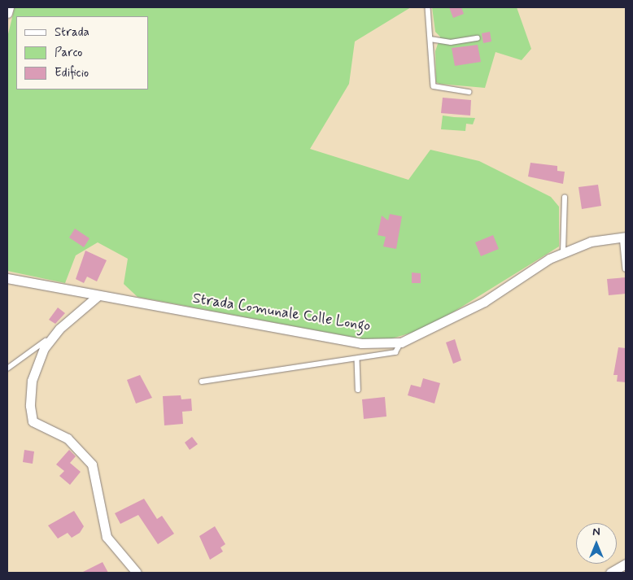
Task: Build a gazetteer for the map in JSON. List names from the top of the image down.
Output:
{
  "streets": {
    "street": ["Strada Comunale Colle Longo"]
  },
  "legend": ["Strada", "Parco", "Edificio"],
  "north": "top"
}
